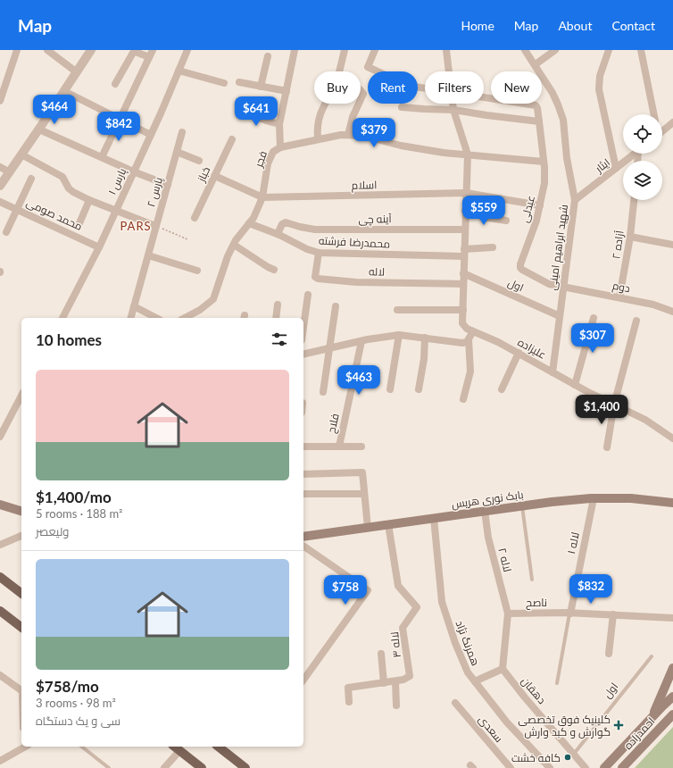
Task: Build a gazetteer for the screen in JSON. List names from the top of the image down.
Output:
{
  "streets": {
    "main road": ["بابک نوری هریس", "احمدزاده"],
    "street": [
      "فجر",
      "ایثار",
      "خباز",
      "پارس ۱",
      "اسلام",
      "پارس ۲",
      "عبدلی",
      "محمد صومی",
      "آینه چی",
      "محمدرضا فرشته",
      "آزاده ۲",
      "شهید ابراهیم امینی",
      "لاله",
      "اول",
      "دوم",
      "علیزاده",
      "فلاح",
      "لاله ۱",
      "لاله ۲",
      "ناصح",
      "همرنگ نژاد",
      "لاله ۳",
      "دهقان",
      "سعدی"
    ]
  },
  "crossings": [
    ["فجر", "اسلام"],
    ["فجر", "عبدلی"],
    ["فجر", "محمدرضا فرشته"],
    ["ایثار", "شهید ابراهیم امینی"],
    ["پارس ۱", "محمد صومی"],
    ["اسلام", "عبدلی"],
    ["عبدلی", "شهید ابراهیم امینی"],
    ["عبدلی", "دوم"],
    ["آینه چی", "محمدرضا فرشته"],
    ["محمدرضا فرشته", "لاله"],
    ["آزاده ۲", "دوم"],
    ["شهید ابراهیم امینی", "اول"],
    ["شهید ابراهیم امینی", "دوم"],
    ["شهید ابراهیم امینی", "علیزاده"],
    ["اول", "دهقان"],
    ["بابک نوری هریس", "لاله ۱"],
    ["بابک نوری هریس", "لاله ۲"],
    ["بابک نوری هریس", "همرنگ نژاد"],
    ["بابک نوری هریس", "لاله ۳"],
    ["لاله ۱", "ناصح"],
    ["لاله ۲", "ناصح"]
  ],
  "districts": ["PARS"],
  "places": {
    "health": ["کلینیک فوق تخصصی گوارش و کبد وارش"],
    "other": ["کافه خشت"]
  },
  "page": {
    "header": "Map",
    "nav": [
      "Home",
      "Map",
      "About",
      "Contact"
    ],
    "chip": [
      "Buy",
      "Rent",
      "Filters",
      "New"
    ],
    "price": [
      "$464",
      "$641",
      "$842",
      "$379",
      "$559",
      "$307",
      "$463",
      "$1,400",
      "$832",
      "$758"
    ],
    "heading": "10 homes",
    "list": [
      {
        "name": "$1,400/mo",
        "note": "5 rooms · 188 m² · ولیعصر"
      },
      {
        "name": "$758/mo",
        "note": "3 rooms · 98 m² · سی و یک دستگاه"
      }
    ]
  }
}
